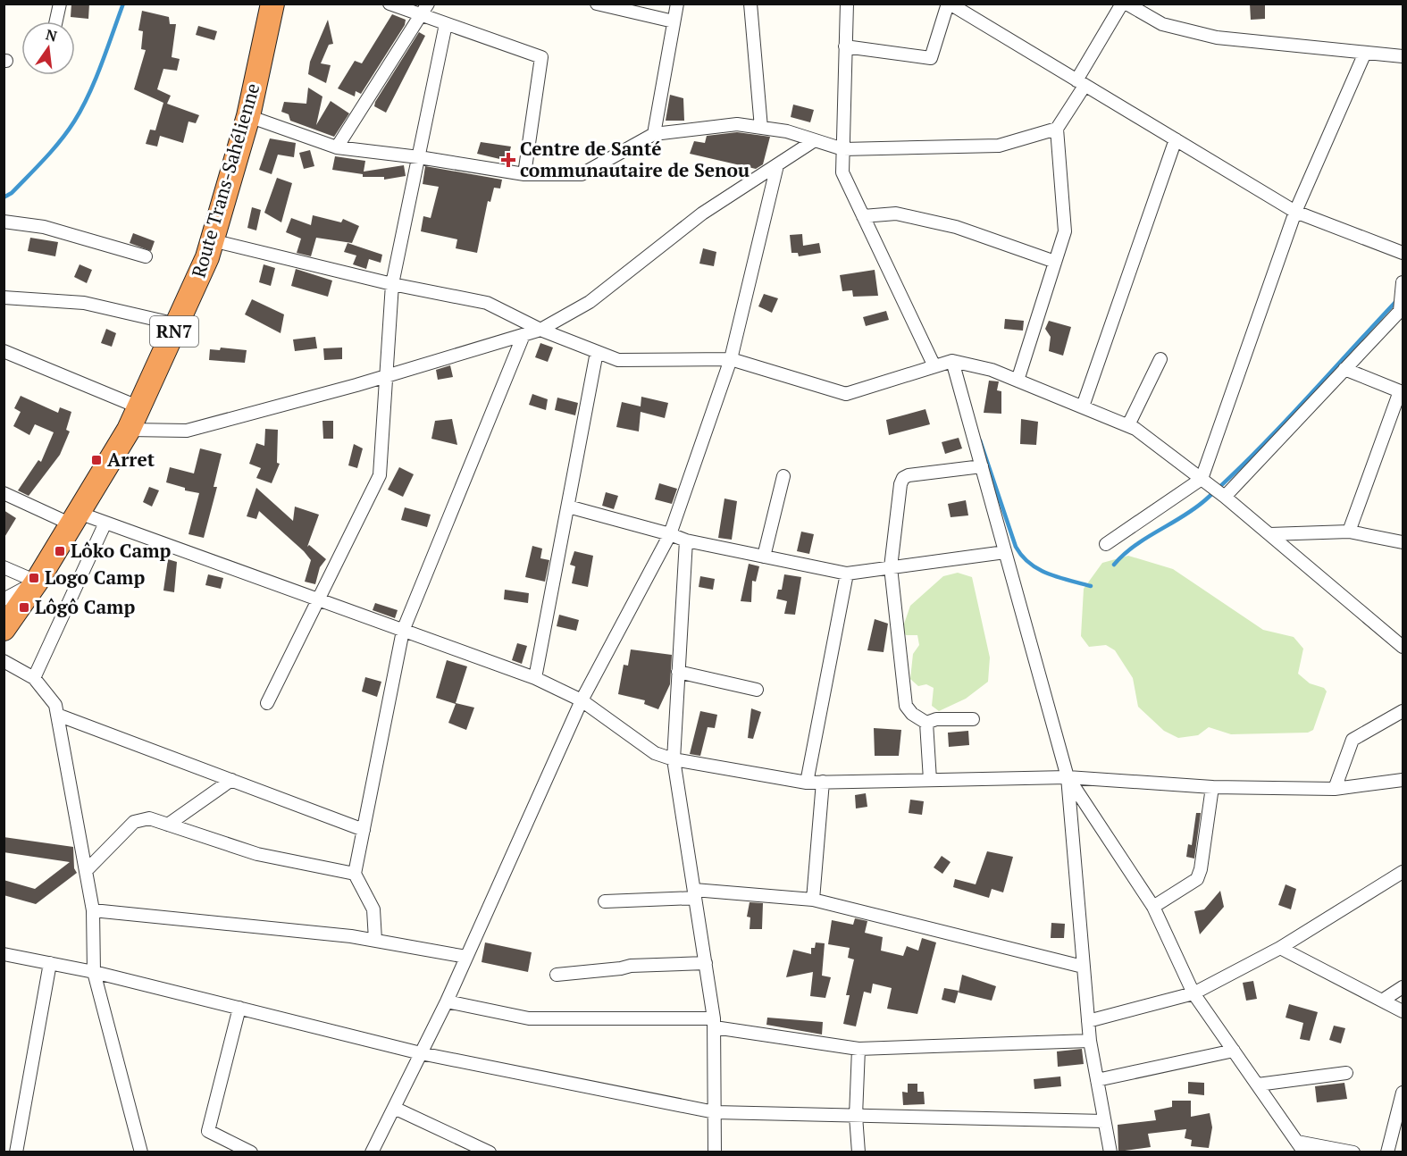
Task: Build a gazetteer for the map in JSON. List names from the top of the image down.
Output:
{
  "streets": {
    "highway": ["Route Trans-Sahélienne", "RN7"]
  },
  "places": {
    "health": ["Centre de Santé communautaire de Senou"],
    "transit": [
      "Arret",
      "Lôko Camp",
      "Logo Camp",
      "Lôgô Camp"
    ]
  },
  "north": "top"
}
